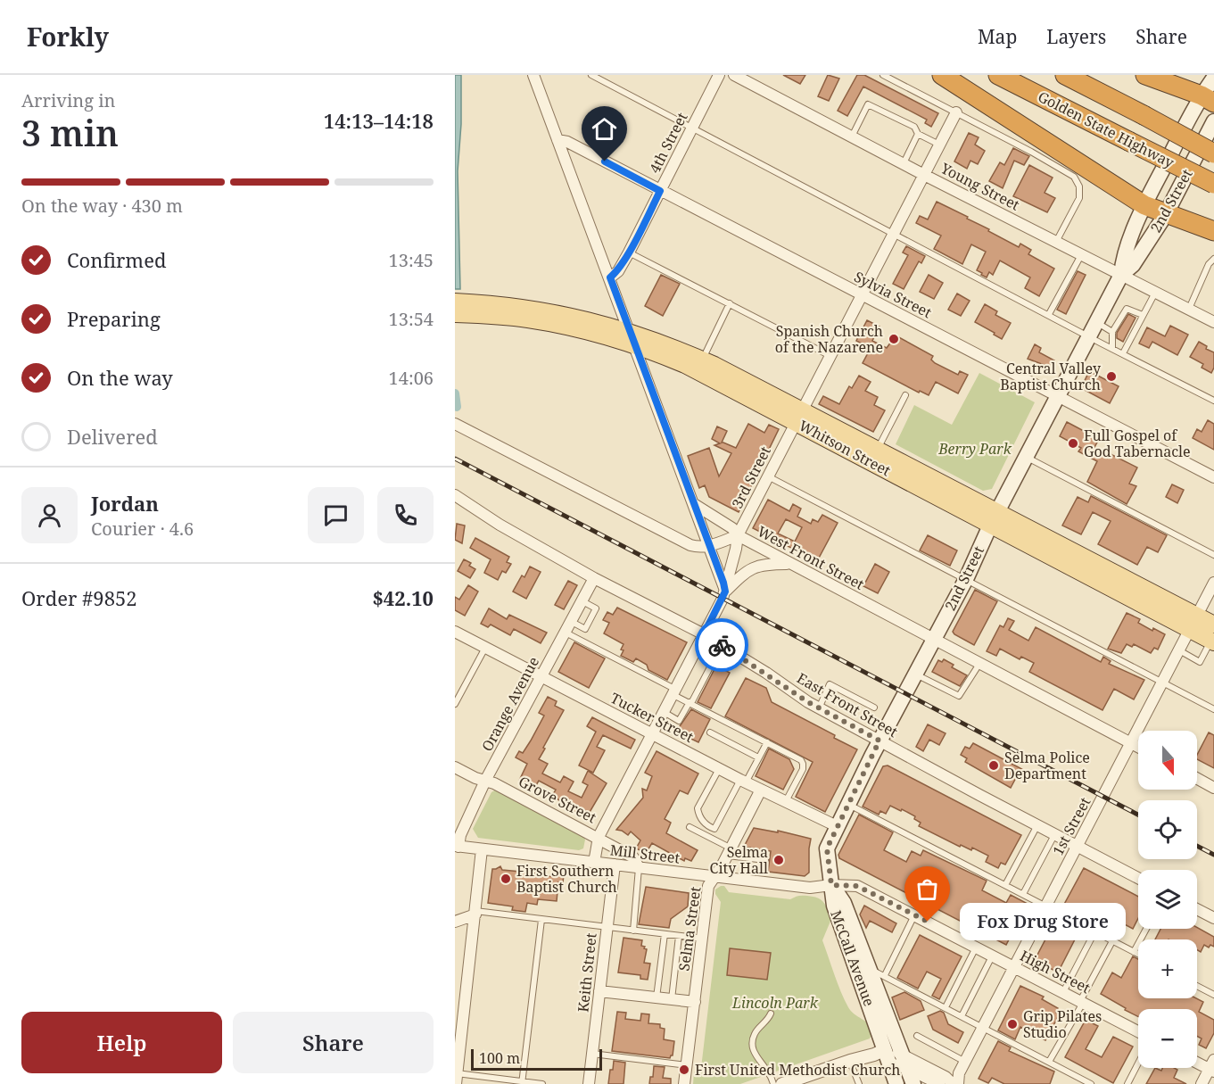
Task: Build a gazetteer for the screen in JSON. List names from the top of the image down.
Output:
{
  "streets": {
    "highway": ["Golden State Highway"],
    "main road": ["2nd Street", "Whitson Street", "McCall Avenue"],
    "street": [
      "4th Street",
      "Young Street",
      "Sylvia Street",
      "3rd Street",
      "West Front Street",
      "Orange Avenue",
      "East Front Street",
      "Tucker Street",
      "Grove Street",
      "1st Street",
      "Mill Street",
      "Selma Street",
      "High Street",
      "Keith Street"
    ]
  },
  "crossings": [
    ["4th Street", "Sylvia Street"],
    ["Young Street", "2nd Street"],
    ["Young Street", "3rd Street"],
    ["2nd Street", "Sylvia Street"],
    ["2nd Street", "Whitson Street"],
    ["2nd Street", "West Front Street"],
    ["2nd Street", "East Front Street"],
    ["2nd Street", "Tucker Street"],
    ["2nd Street", "Mill Street"],
    ["2nd Street", "McCall Avenue"],
    ["2nd Street", "High Street"],
    ["Sylvia Street", "3rd Street"],
    ["Whitson Street", "3rd Street"],
    ["Whitson Street", "1st Street"],
    ["3rd Street", "West Front Street"],
    ["3rd Street", "East Front Street"],
    ["3rd Street", "Tucker Street"],
    ["3rd Street", "Grove Street"],
    ["3rd Street", "Mill Street"],
    ["West Front Street", "1st Street"],
    ["Orange Avenue", "East Front Street"],
    ["Orange Avenue", "Tucker Street"],
    ["Orange Avenue", "Grove Street"],
    ["Orange Avenue", "Mill Street"],
    ["East Front Street", "1st Street"],
    ["Tucker Street", "Selma Street"],
    ["Grove Street", "Mill Street"],
    ["1st Street", "High Street"],
    ["Mill Street", "Selma Street"],
    ["Mill Street", "McCall Avenue"],
    ["Mill Street", "High Street"],
    ["Mill Street", "Keith Street"],
    ["McCall Avenue", "High Street"]
  ],
  "parks": ["Berry Park", "Lincoln Park"],
  "places": [
    "Spanish Church of the Nazarene",
    "Central Valley Baptist Church",
    "Full Gospel of God Tabernacle",
    "Selma Police Department",
    "Selma City Hall",
    "First Southern Baptist Church",
    "Fox Drug Store",
    "Grip Pilates Studio",
    "First United Methodist Church"
  ],
  "scale_bar": "100 m",
  "north": "bottom",
  "page": {
    "header": "Forkly",
    "nav": ["Map", "Layers", "Share"],
    "heading": ["3 min", "Arriving in", "14:13–14:18"],
    "panel": [
      "Jordan",
      "Courier · 4.6",
      "Order #9852",
      "$42.10"
    ],
    "bar": "On the way · 430 m",
    "list": [
      ["Confirmed", "13:45"],
      ["Preparing", "13:54"],
      ["On the way", "14:06"],
      "Delivered"
    ],
    "map_buttons": ["+", "−"],
    "bubble": "Fox Drug Store",
    "buttons": ["Help", "Share"],
    "scale": "100 m"
  }
}
